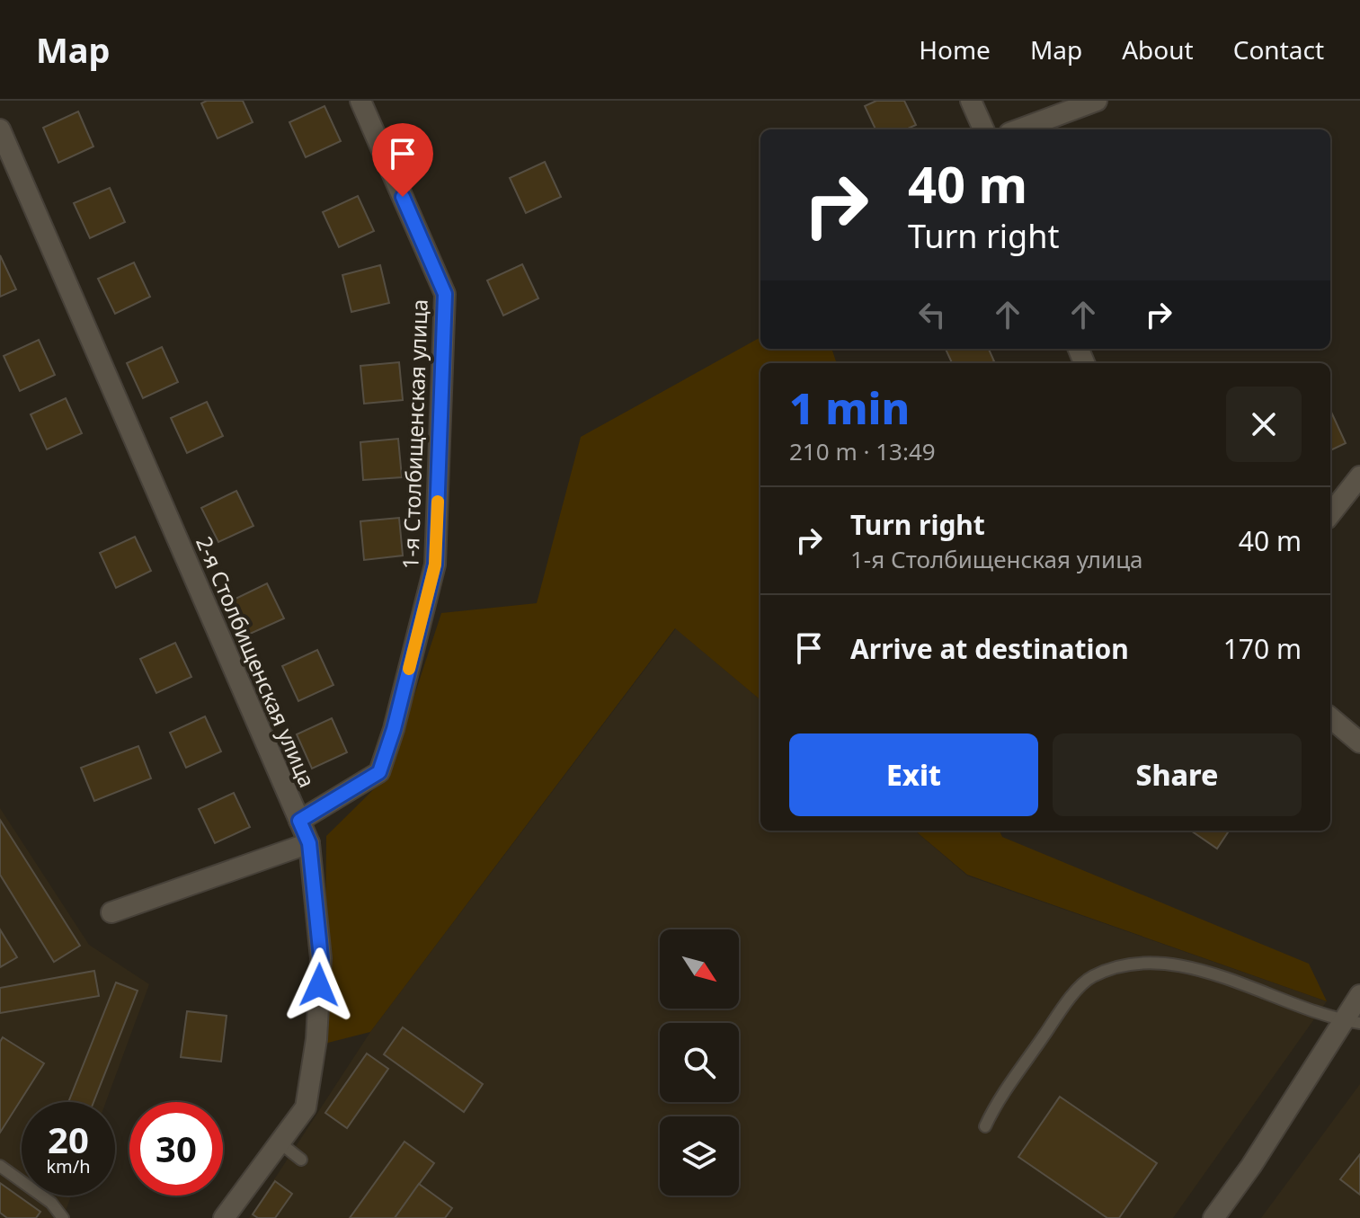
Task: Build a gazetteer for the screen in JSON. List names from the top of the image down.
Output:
{
  "streets": {
    "street": ["1-я Столбищенская улица", "2-я Столбищенская улица"]
  },
  "crossings": [
    ["1-я Столбищенская улица", "2-я Столбищенская улица"]
  ],
  "north": "bottom right",
  "page": {
    "header": "Map",
    "nav": [
      "Home",
      "Map",
      "About",
      "Contact"
    ],
    "turn": ["40 m", "Turn right"],
    "heading": ["1 min", "210 m · 13:49"],
    "list": [
      {
        "name": "Turn right",
        "note": "1-я Столбищенская улица",
        "value": "40 m"
      },
      {
        "name": "Arrive at destination",
        "value": "170 m"
      }
    ],
    "buttons": ["Exit", "Share"],
    "speed": "20 km/h",
    "limit": "30"
  }
}
